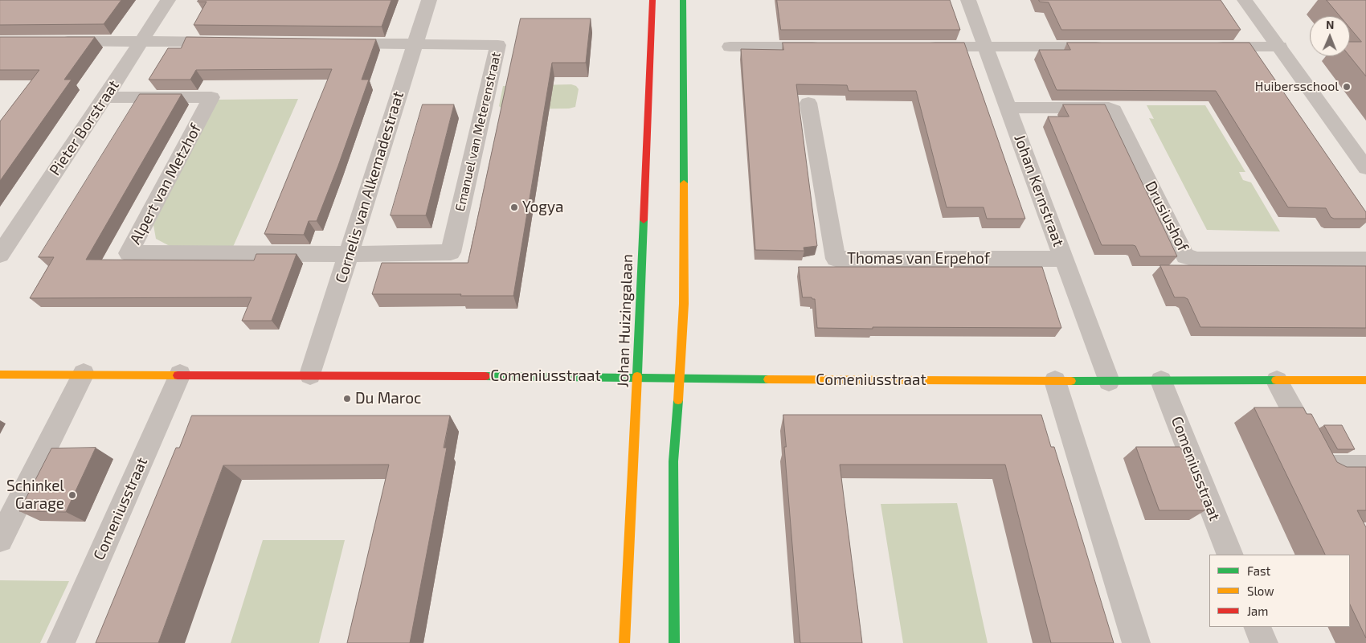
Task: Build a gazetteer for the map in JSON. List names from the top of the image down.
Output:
{
  "streets": {
    "main road": ["Johan Huizingalaan", "Comeniusstraat"],
    "street": [
      "Pieter Borstraat",
      "Emanuel van Meterenstraat",
      "Alpert van Metzhof",
      "Cornelis van Alkemadestraat",
      "Johan Kernstraat",
      "Drusiushof",
      "Thomas van Erpehof"
    ]
  },
  "crossings": [
    ["Pieter Borstraat", "Alpert van Metzhof"],
    ["Emanuel van Meterenstraat", "Alpert van Metzhof"],
    ["Emanuel van Meterenstraat", "Cornelis van Alkemadestraat"],
    ["Alpert van Metzhof", "Cornelis van Alkemadestraat"],
    ["Cornelis van Alkemadestraat", "Comeniusstraat"],
    ["Johan Kernstraat", "Drusiushof"],
    ["Johan Kernstraat", "Thomas van Erpehof"],
    ["Johan Kernstraat", "Comeniusstraat"],
    ["Johan Huizingalaan", "Comeniusstraat"]
  ],
  "places": [
    "Huibersschool",
    "Yogya",
    "Du Maroc",
    "Schinkel Garage"
  ],
  "legend": ["Fast", "Slow", "Jam"],
  "north": "top"
}
